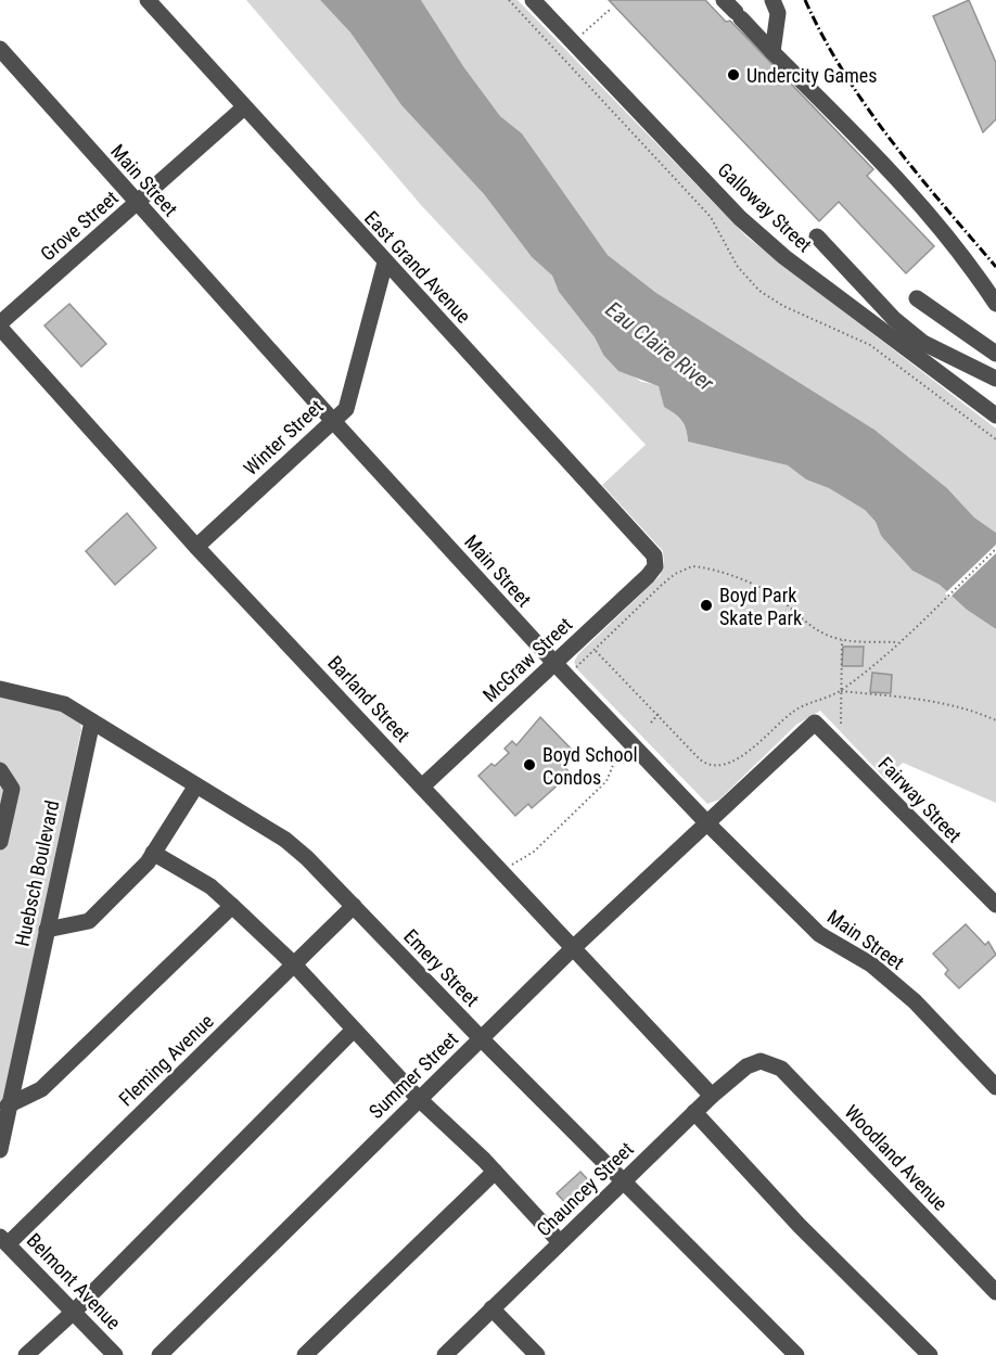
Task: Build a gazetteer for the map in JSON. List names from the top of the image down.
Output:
{
  "streets": {
    "street": [
      "Main Street",
      "Galloway Street",
      "Grove Street",
      "East Grand Avenue",
      "Winter Street",
      "McGraw Street",
      "Barland Street",
      "Fairway Street",
      "Huebsch Boulevard",
      "Emery Street",
      "Fleming Avenue",
      "Summer Street",
      "Woodland Avenue",
      "Chauncey Street",
      "Belmont Avenue"
    ]
  },
  "crossings": [
    ["Main Street", "Grove Street"],
    ["Main Street", "Winter Street"],
    ["Main Street", "McGraw Street"],
    ["Main Street", "Summer Street"],
    ["Grove Street", "East Grand Avenue"],
    ["Grove Street", "Barland Street"],
    ["East Grand Avenue", "Winter Street"],
    ["East Grand Avenue", "McGraw Street"],
    ["Winter Street", "Barland Street"],
    ["McGraw Street", "Barland Street"],
    ["Barland Street", "Summer Street"],
    ["Barland Street", "Chauncey Street"],
    ["Fairway Street", "Summer Street"],
    ["Huebsch Boulevard", "Emery Street"],
    ["Emery Street", "Fleming Avenue"],
    ["Emery Street", "Summer Street"],
    ["Emery Street", "Chauncey Street"],
    ["Fleming Avenue", "Belmont Avenue"],
    ["Woodland Avenue", "Chauncey Street"]
  ],
  "water": ["Eau Claire River"],
  "places": ["Undercity Games", "Boyd Park Skate Park", "Boyd School Condos"]
}
